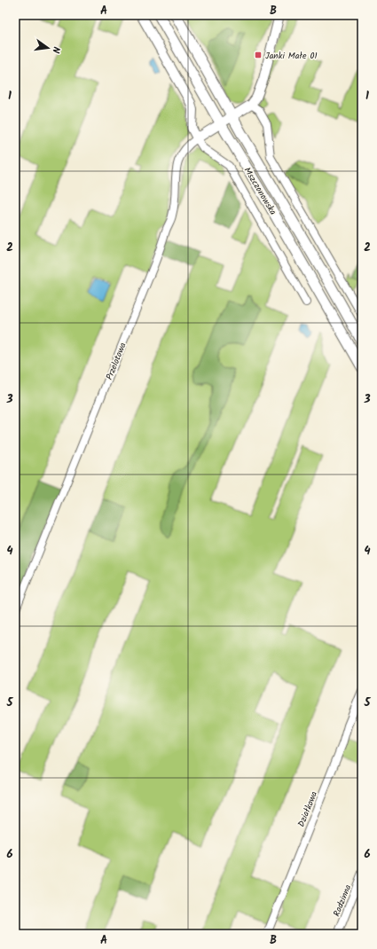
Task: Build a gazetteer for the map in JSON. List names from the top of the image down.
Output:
{
  "streets": {
    "main road": ["Mszczonowska"],
    "street": ["Przelotowa", "Działkowa", "Rodzinna"]
  },
  "crossings": [
    ["Mszczonowska", "Przelotowa"]
  ],
  "places": {
    "transit": ["Janki Małe 01"]
  },
  "north": "right",
  "grid": {
    "columns": ["A", "B"],
    "rows": [
      "1",
      "2",
      "3",
      "4",
      "5",
      "6"
    ]
  }
}
